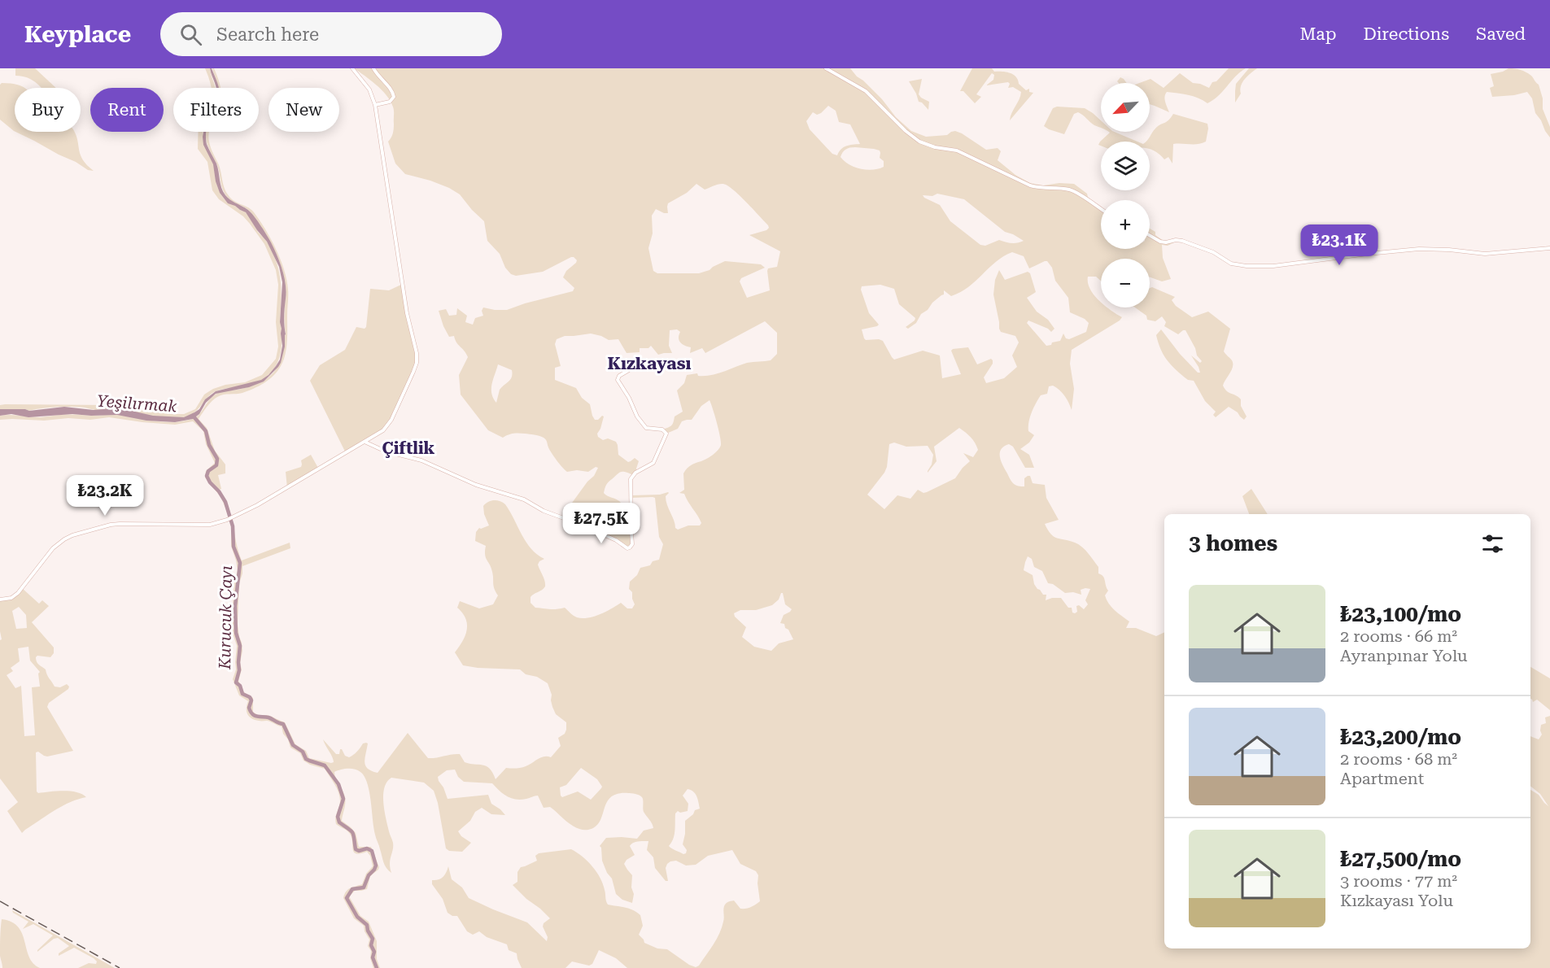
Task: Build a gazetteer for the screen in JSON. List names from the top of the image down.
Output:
{
  "districts": ["Kızkayası", "Çiftlik"],
  "water": ["Yeşilırmak", "Kurucuk Çayı"],
  "north": "bottom left",
  "page": {
    "header": "Keyplace",
    "search": "Search here",
    "nav": ["Map", "Directions", "Saved"],
    "map_buttons": ["+", "−"],
    "chip": [
      "Buy",
      "Rent",
      "Filters",
      "New"
    ],
    "price": ["₺23.1K", "₺23.2K", "₺27.5K"],
    "heading": "3 homes",
    "list": [
      {
        "name": "₺23,100/mo",
        "note": "2 rooms · 66 m² · Ayranpınar Yolu"
      },
      {
        "name": "₺23,200/mo",
        "note": "2 rooms · 68 m² · Apartment"
      },
      {
        "name": "₺27,500/mo",
        "note": "3 rooms · 77 m² · Kızkayası Yolu"
      }
    ]
  }
}
